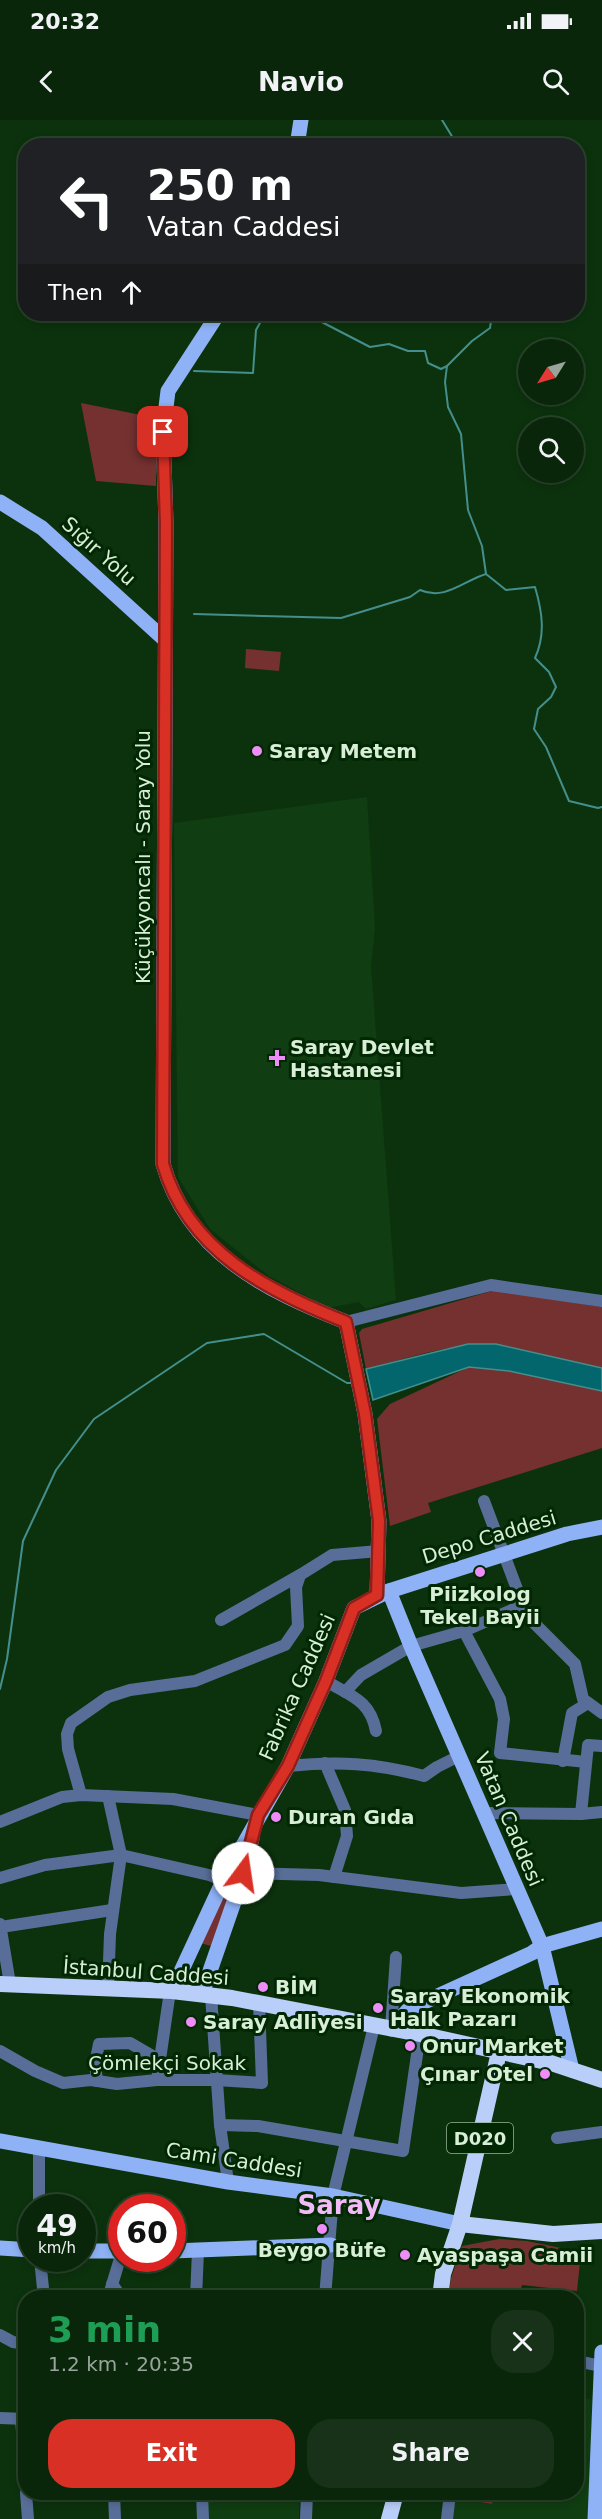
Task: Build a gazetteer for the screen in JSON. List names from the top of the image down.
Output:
{
  "streets": {
    "highway": ["İstanbul Caddesi", "D020"],
    "main road": [
      "Sığır Yolu",
      "Küçükyoncalı - Saray Yolu",
      "Depo Caddesi",
      "Fabrika Caddesi",
      "Vatan Caddesi",
      "Cami Caddesi"
    ],
    "street": ["Çömlekçi Sokak"]
  },
  "crossings": [
    ["Sığır Yolu", "Küçükyoncalı - Saray Yolu"],
    ["Küçükyoncalı - Saray Yolu", "Vatan Caddesi"],
    ["Depo Caddesi", "Fabrika Caddesi"],
    ["Depo Caddesi", "Vatan Caddesi"],
    ["Fabrika Caddesi", "Vatan Caddesi"],
    ["Fabrika Caddesi", "İstanbul Caddesi"],
    ["Vatan Caddesi", "İstanbul Caddesi"],
    ["İstanbul Caddesi", "Çömlekçi Sokak"],
    ["İstanbul Caddesi", "D020"],
    ["D020", "Cami Caddesi"]
  ],
  "districts": ["Saray"],
  "places": {
    "other": [
      "Saray Metem",
      "Piizkolog Tekel Bayii",
      "Duran Gıda",
      "BİM",
      "Saray Ekonomik Halk Pazarı",
      "Saray Adliyesi",
      "Onur Market",
      "Çınar Otel",
      "Beygo Büfe",
      "Ayaspaşa Camii"
    ],
    "health": ["Saray Devlet Hastanesi"]
  },
  "north": "bottom left",
  "page": {
    "status": "20:32",
    "header": "Navio",
    "turn": ["250 m", "Vatan Caddesi"],
    "then": "Then",
    "speed": "49 km/h",
    "limit": "60",
    "heading": ["3 min", "1.2 km · 20:35"],
    "buttons": ["Exit", "Share"]
  }
}
